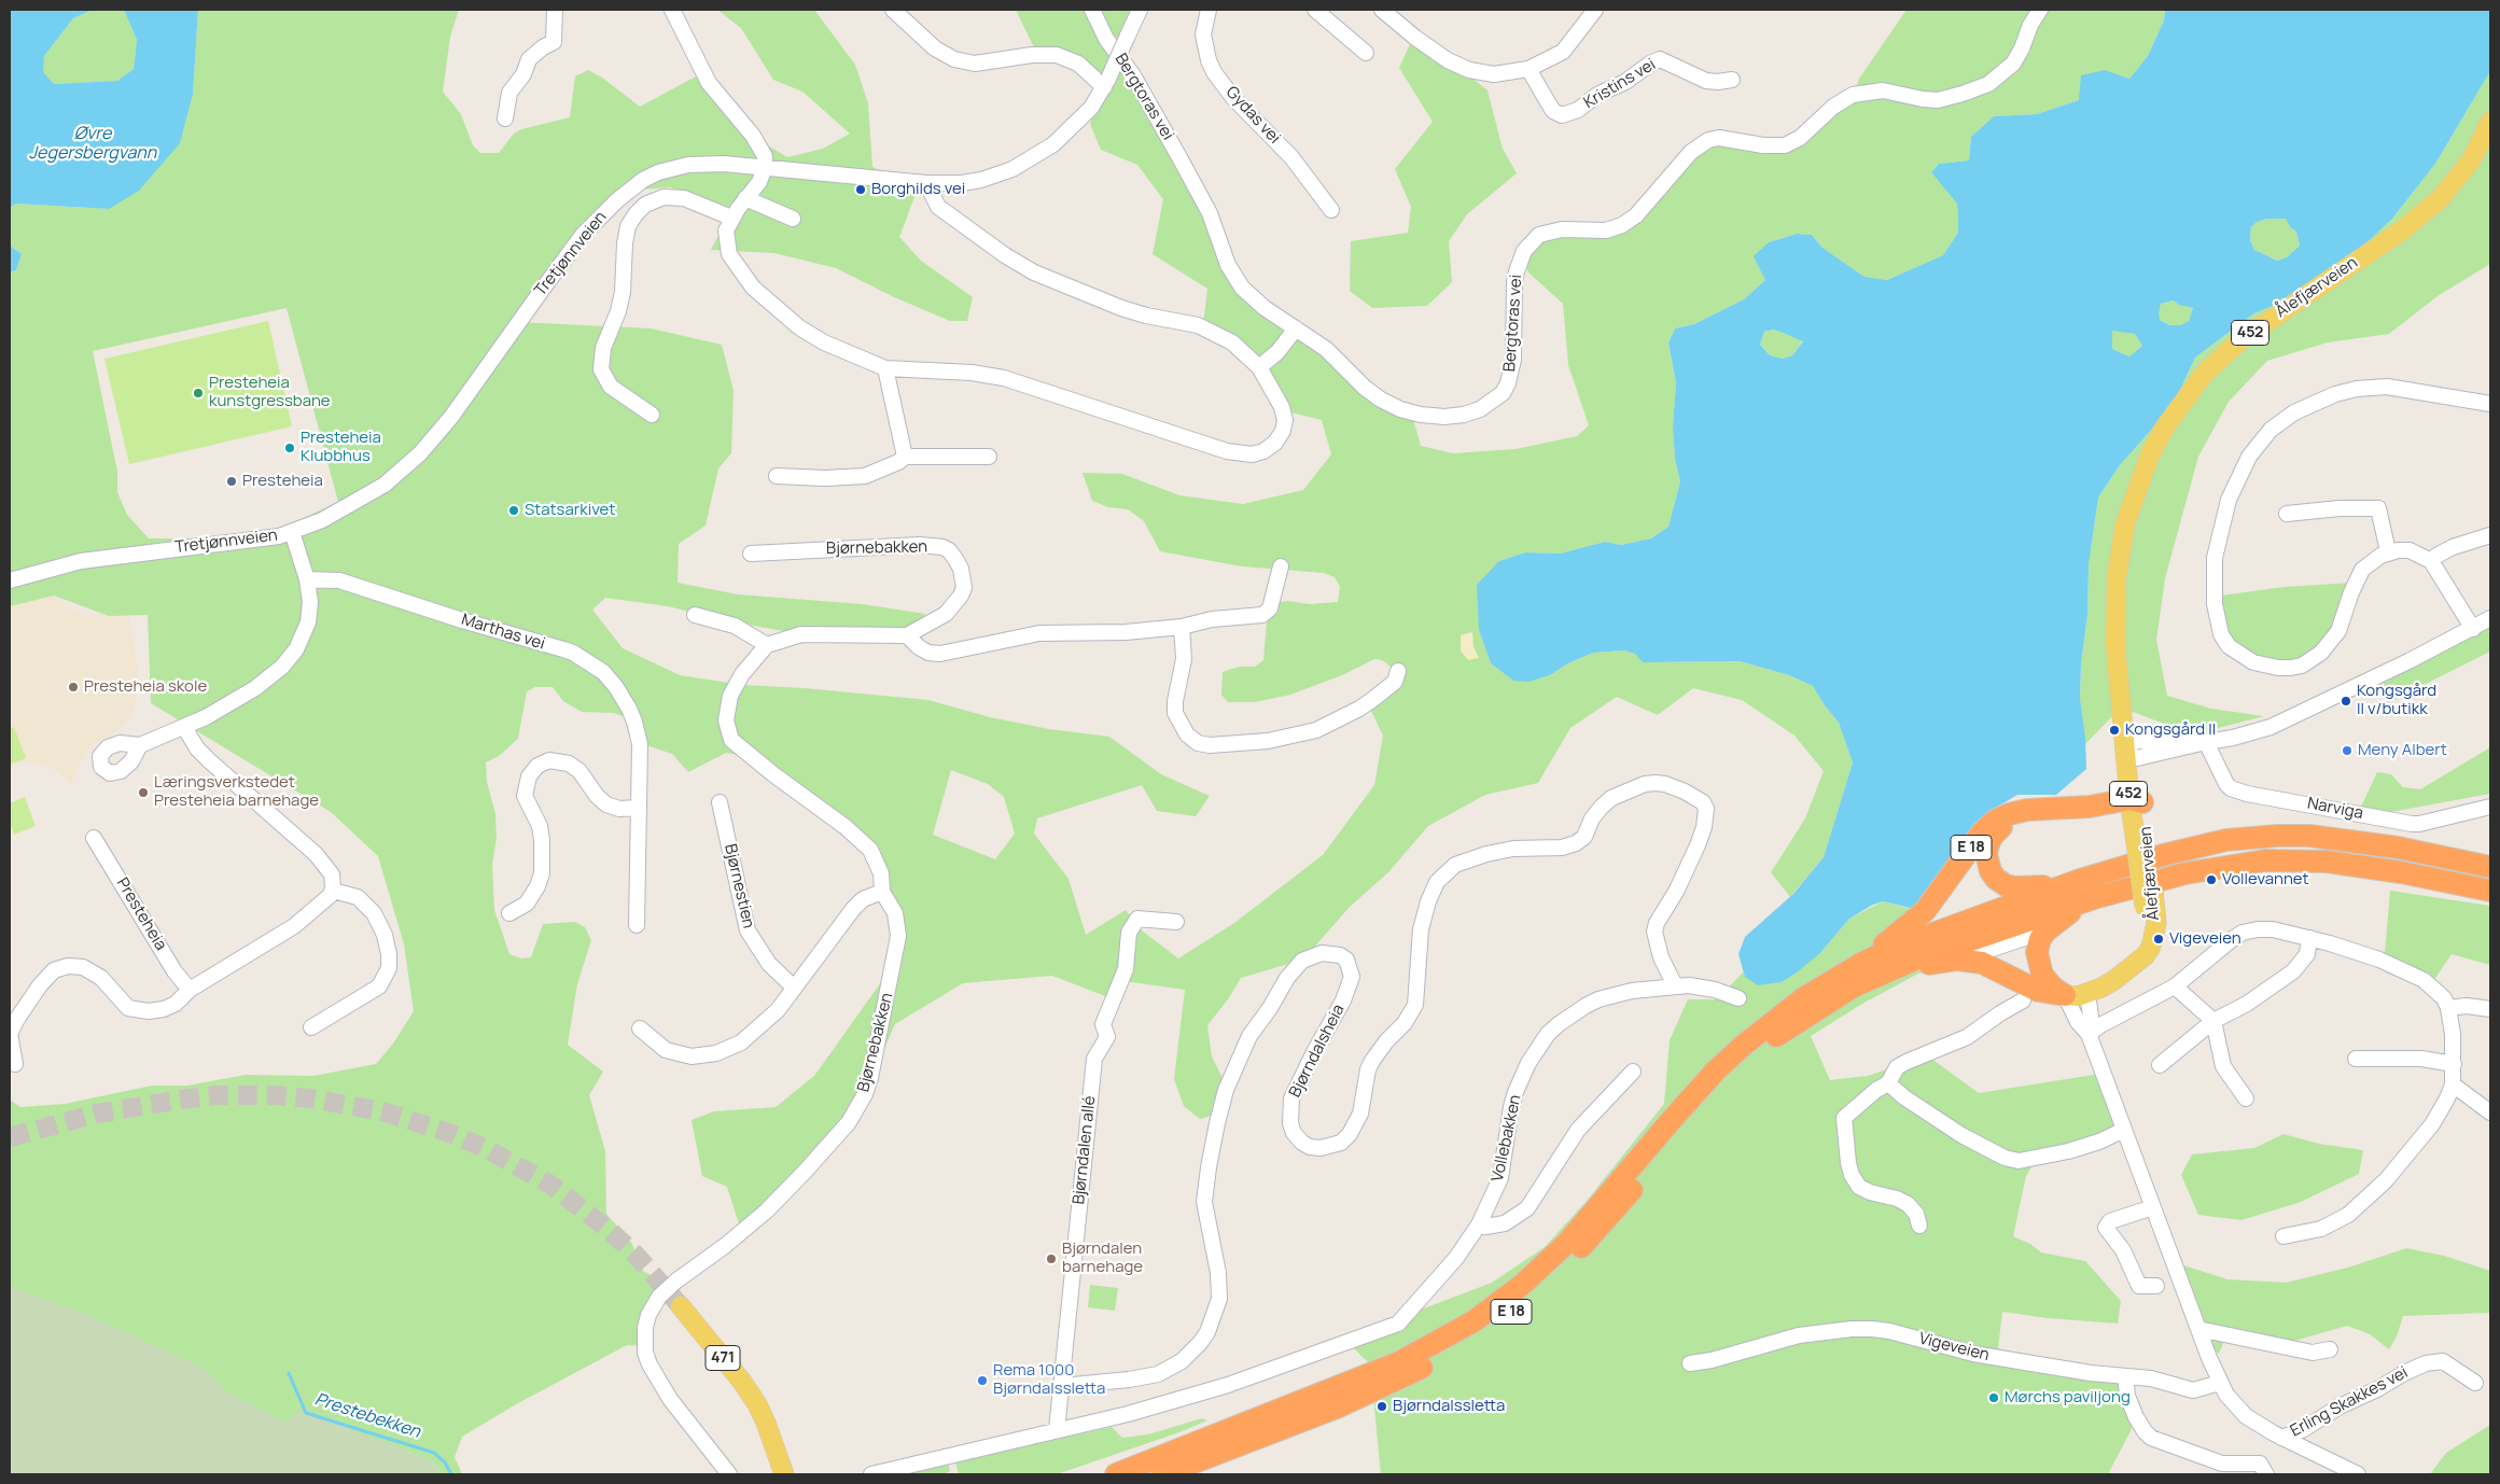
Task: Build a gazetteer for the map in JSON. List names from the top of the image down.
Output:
{
  "streets": {
    "highway": ["E 18"],
    "main road": ["Ålefjærveien", "452", "471"],
    "street": [
      "Kristins vei",
      "Bergtoras vei",
      "Gydas vei",
      "Tretjønnveien",
      "Bjørnebakken",
      "Marthas vei",
      "Narviga",
      "Bjørnestien",
      "Presteheia",
      "Bjørndalsheia",
      "Vollebakken",
      "Bjørndalen allé",
      "Vigeveien",
      "Erling Skakkes vei"
    ]
  },
  "crossings": [
    ["Ålefjærveien", "E 18"],
    ["Bjørndalsheia", "Vollebakken"],
    ["Bjørndalsheia", "Bjørndalen allé"],
    ["Vollebakken", "Bjørndalen allé"]
  ],
  "water": ["Øvre Jegersbergvann", "Prestebekken"],
  "places": [
    "Borghilds vei",
    "Presteheia kunstgressbane",
    "Presteheia Klubbhus",
    "Presteheia",
    "Statsarkivet",
    "Presteheia skole",
    "Kongsgård ll v/butikk",
    "Kongsgård ll",
    "Meny Albert",
    "Læringsverkstedet Presteheia barnehage",
    "Vollevannet",
    "Vigeveien",
    "Bjørndalen barnehage",
    "Rema 1000 Bjørndalssletta",
    "Mørchs paviljong",
    "Bjørndalssletta"
  ]
}
